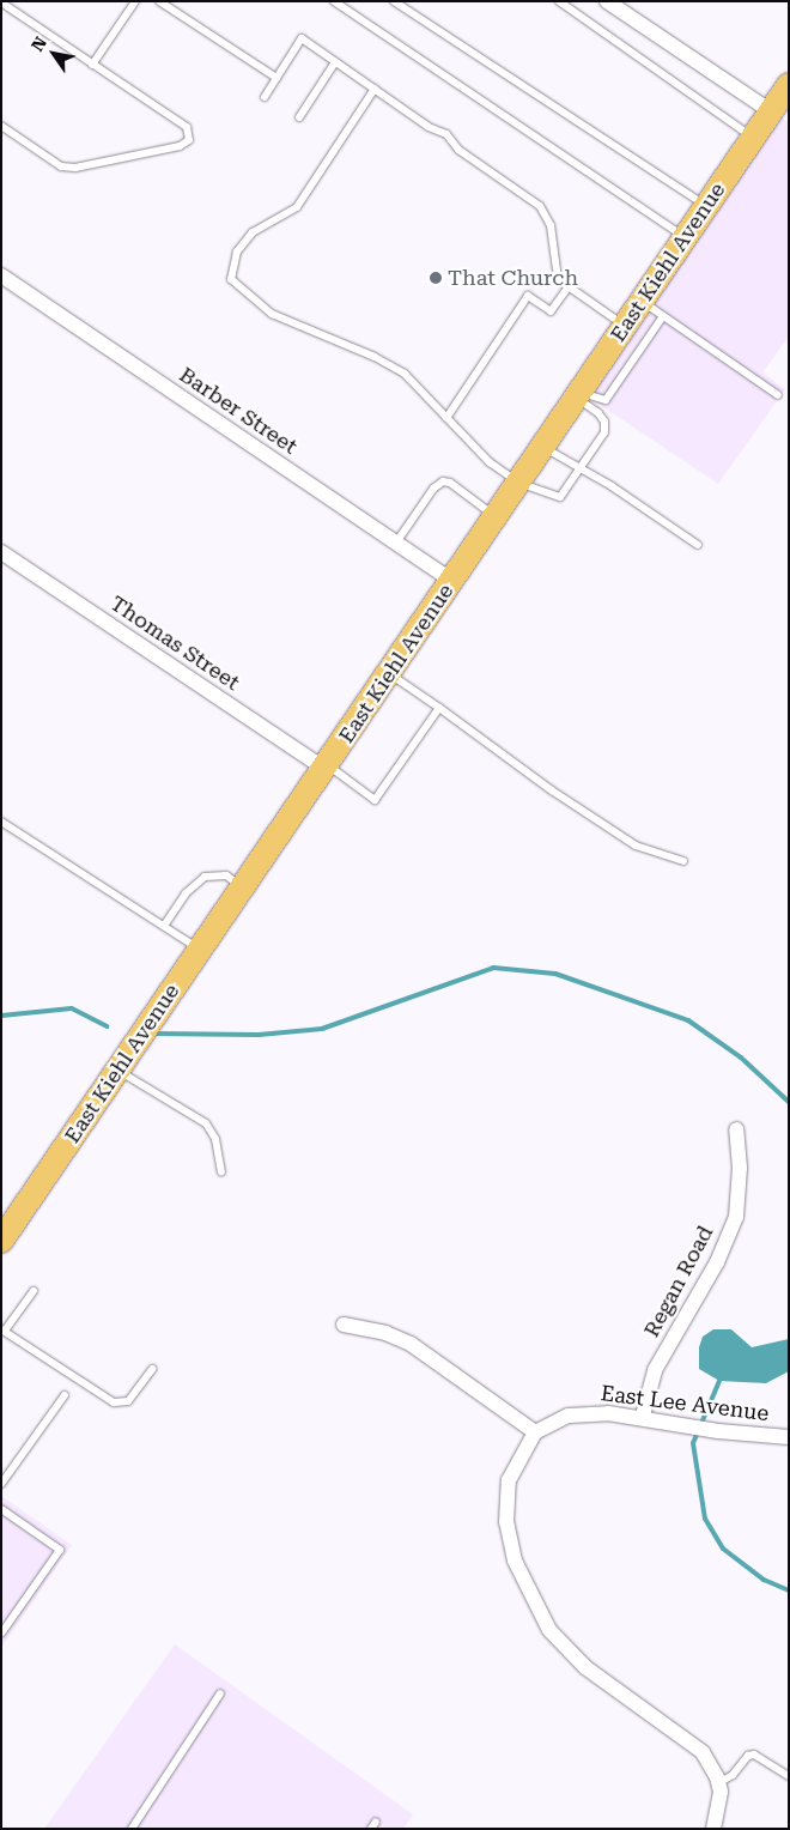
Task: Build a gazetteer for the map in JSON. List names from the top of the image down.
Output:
{
  "streets": {
    "main road": ["East Kiehl Avenue"],
    "street": [
      "Barber Street",
      "Thomas Street",
      "Regan Road",
      "East Lee Avenue"
    ]
  },
  "crossings": [
    ["East Kiehl Avenue", "Barber Street"],
    ["East Kiehl Avenue", "Thomas Street"],
    ["Regan Road", "East Lee Avenue"]
  ],
  "places": ["That Church"],
  "north": "top left"
}
